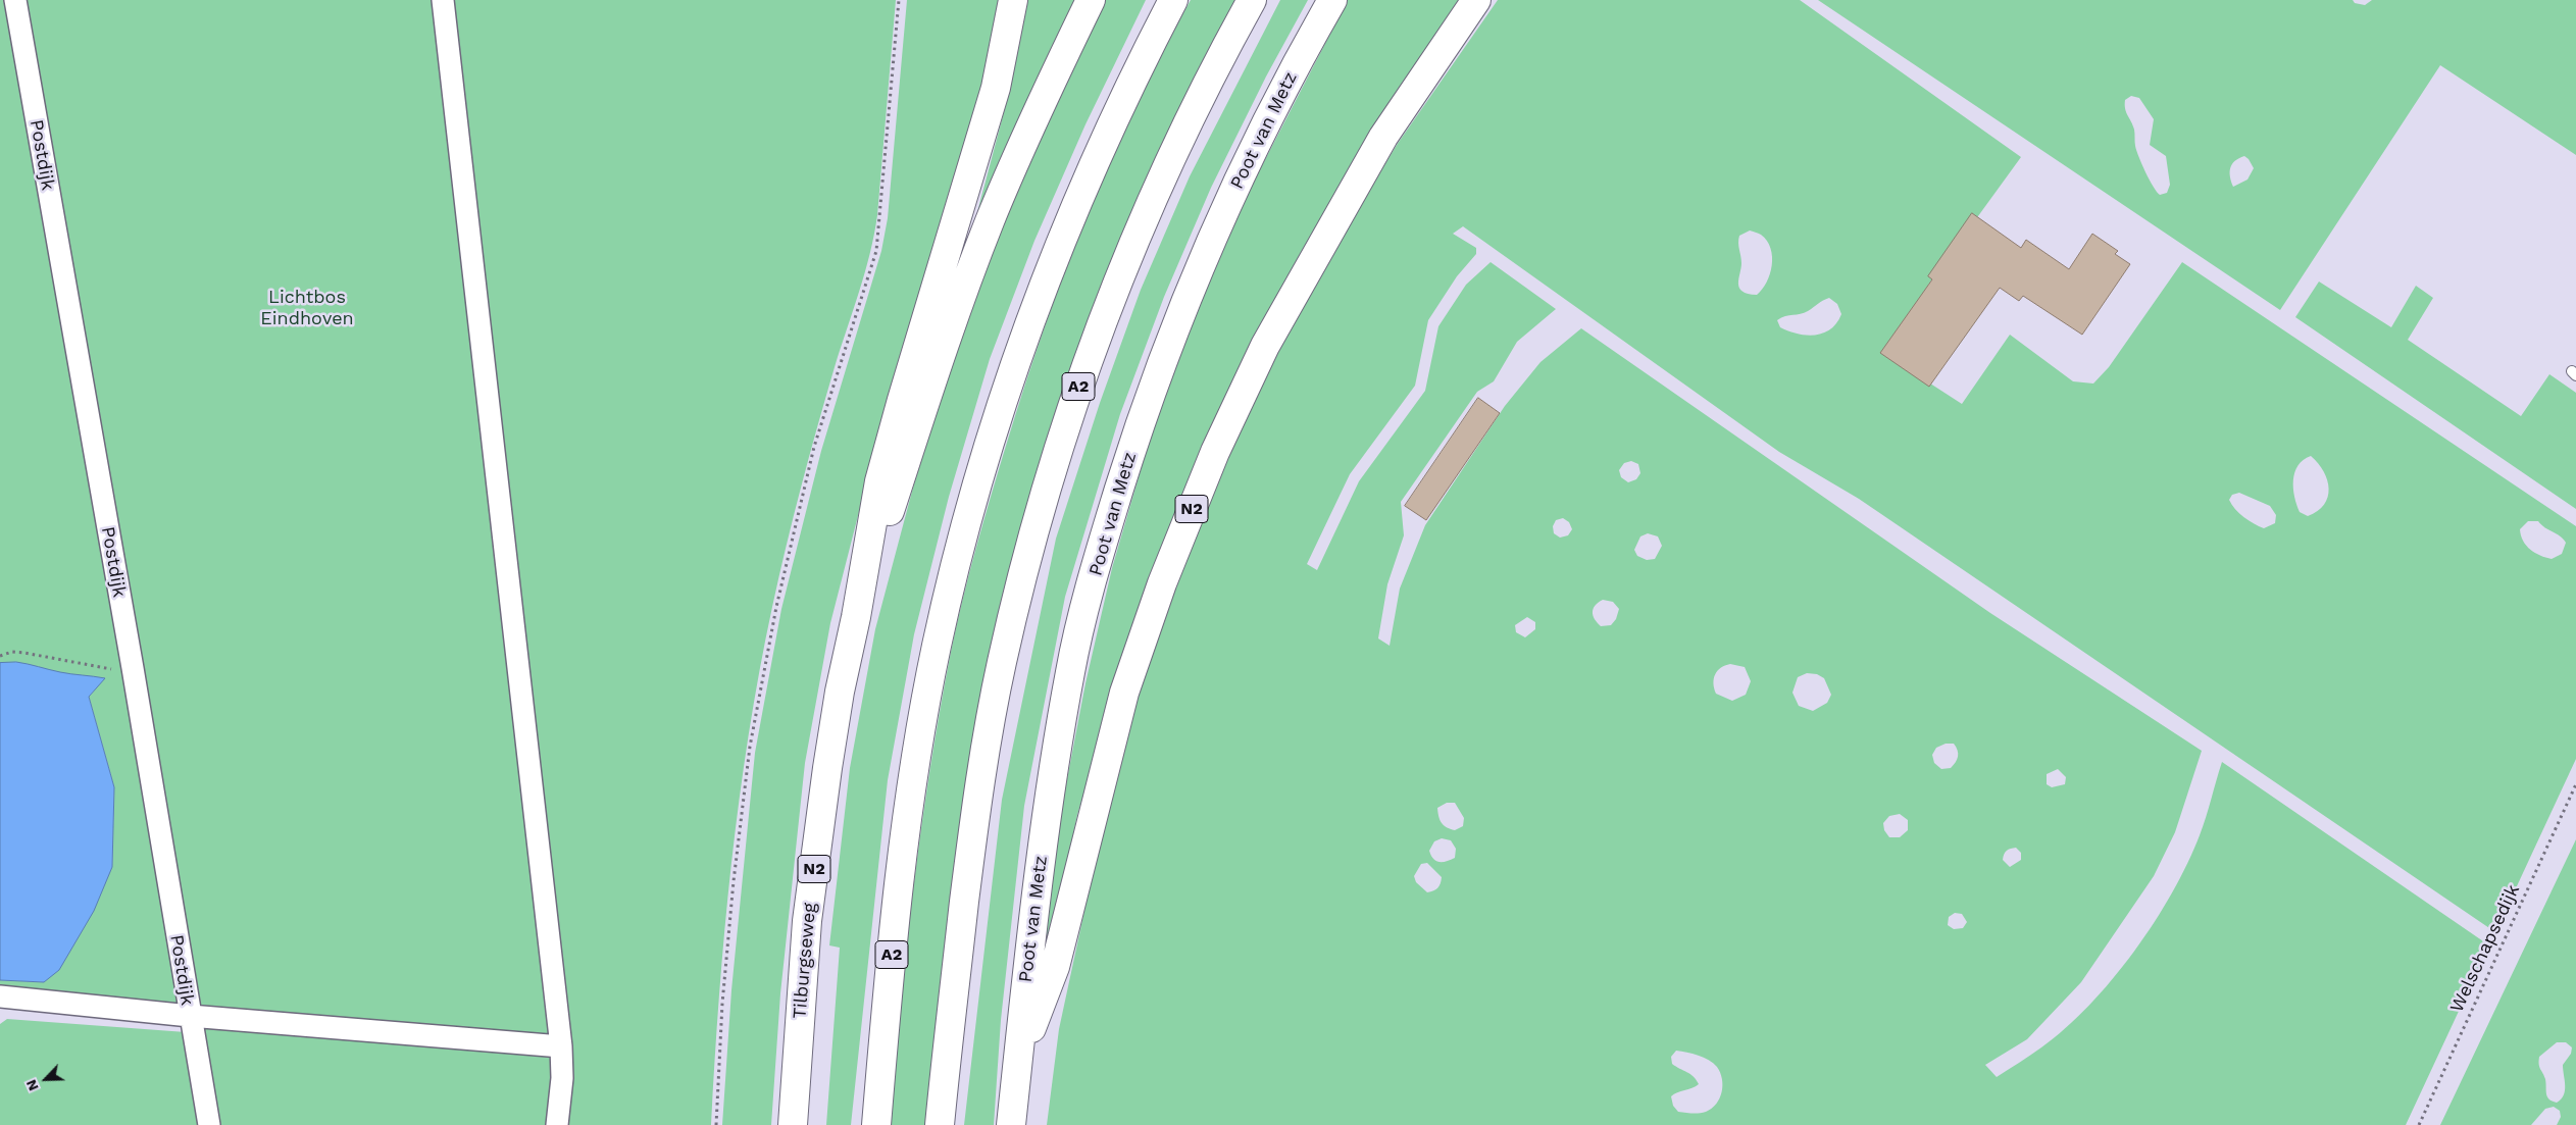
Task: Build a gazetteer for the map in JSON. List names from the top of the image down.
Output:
{
  "streets": {
    "highway": [
      "Poot van Metz",
      "A2",
      "N2",
      "Tilburgseweg"
    ],
    "street": ["Postdijk"],
    "path": ["Welschapsedijk"]
  },
  "crossings": [
    ["Poot van Metz", "N2"],
    ["N2", "Tilburgseweg"]
  ],
  "parks": ["Lichtbos Eindhoven"],
  "north": "bottom left"
}
